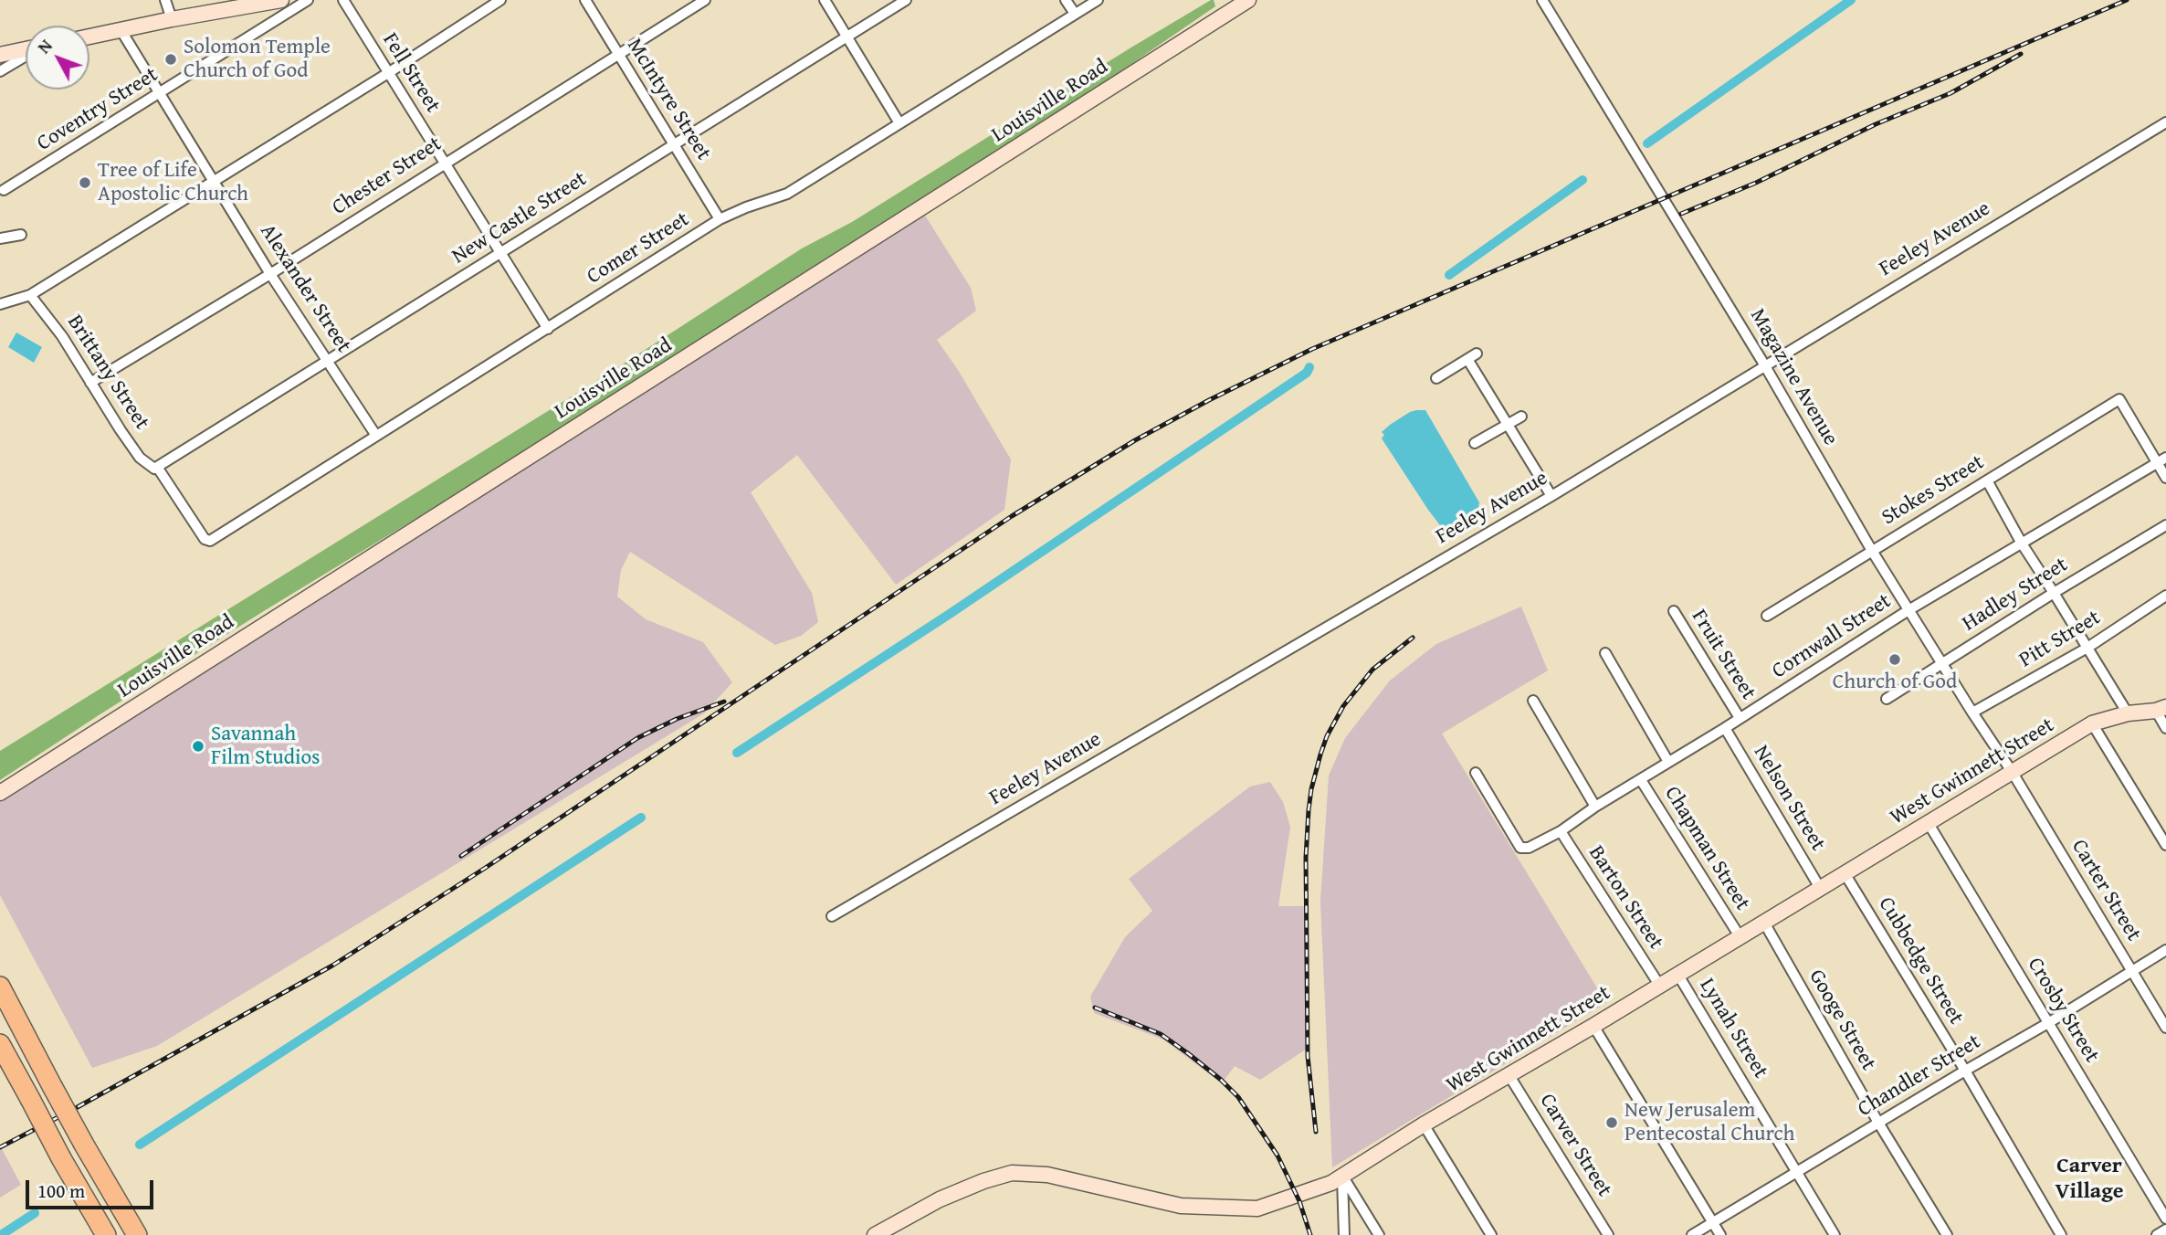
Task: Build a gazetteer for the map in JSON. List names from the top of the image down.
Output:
{
  "streets": {
    "main road": ["Louisville Road", "West Gwinnett Street"],
    "street": [
      "Fell Street",
      "McIntyre Street",
      "Coventry Street",
      "Chester Street",
      "New Castle Street",
      "Feeley Avenue",
      "Comer Street",
      "Alexander Street",
      "Brittany Street",
      "Magazine Avenue",
      "Stokes Street",
      "Hadley Street",
      "Cornwall Street",
      "Pitt Street",
      "Fruit Street",
      "Nelson Street",
      "Chapman Street",
      "Carter Street",
      "Barton Street",
      "Cubbedge Street",
      "Crosby Street",
      "Googe Street",
      "Lynah Street",
      "Chandler Street",
      "Carver Street"
    ]
  },
  "crossings": [
    ["Fell Street", "Chester Street"],
    ["Fell Street", "New Castle Street"],
    ["Fell Street", "Comer Street"],
    ["McIntyre Street", "Chester Street"],
    ["McIntyre Street", "New Castle Street"],
    ["McIntyre Street", "Comer Street"],
    ["Coventry Street", "Alexander Street"],
    ["Chester Street", "Alexander Street"],
    ["Chester Street", "Brittany Street"],
    ["New Castle Street", "Alexander Street"],
    ["New Castle Street", "Brittany Street"],
    ["Feeley Avenue", "Magazine Avenue"],
    ["Comer Street", "Alexander Street"],
    ["Comer Street", "Brittany Street"],
    ["Magazine Avenue", "Stokes Street"],
    ["Magazine Avenue", "Hadley Street"],
    ["Magazine Avenue", "Cornwall Street"],
    ["Magazine Avenue", "Pitt Street"],
    ["Magazine Avenue", "West Gwinnett Street"],
    ["Magazine Avenue", "Carter Street"],
    ["Stokes Street", "Cornwall Street"],
    ["Cornwall Street", "Fruit Street"],
    ["Cornwall Street", "Nelson Street"],
    ["Cornwall Street", "Chapman Street"],
    ["Cornwall Street", "Barton Street"],
    ["West Gwinnett Street", "Nelson Street"],
    ["West Gwinnett Street", "Chapman Street"],
    ["West Gwinnett Street", "Carter Street"],
    ["West Gwinnett Street", "Barton Street"],
    ["West Gwinnett Street", "Cubbedge Street"],
    ["West Gwinnett Street", "Crosby Street"],
    ["West Gwinnett Street", "Googe Street"],
    ["West Gwinnett Street", "Lynah Street"],
    ["West Gwinnett Street", "Carver Street"],
    ["Carter Street", "Chandler Street"],
    ["Cubbedge Street", "Chandler Street"],
    ["Crosby Street", "Chandler Street"],
    ["Googe Street", "Chandler Street"],
    ["Lynah Street", "Chandler Street"]
  ],
  "districts": ["Carver Village"],
  "places": [
    "Solomon Temple Church of God",
    "Tree of Life Apostolic Church",
    "Church of God",
    "Savannah Film Studios",
    "New Jerusalem Pentecostal Church"
  ],
  "scale_bar": "100 m",
  "north": "top left"
}
